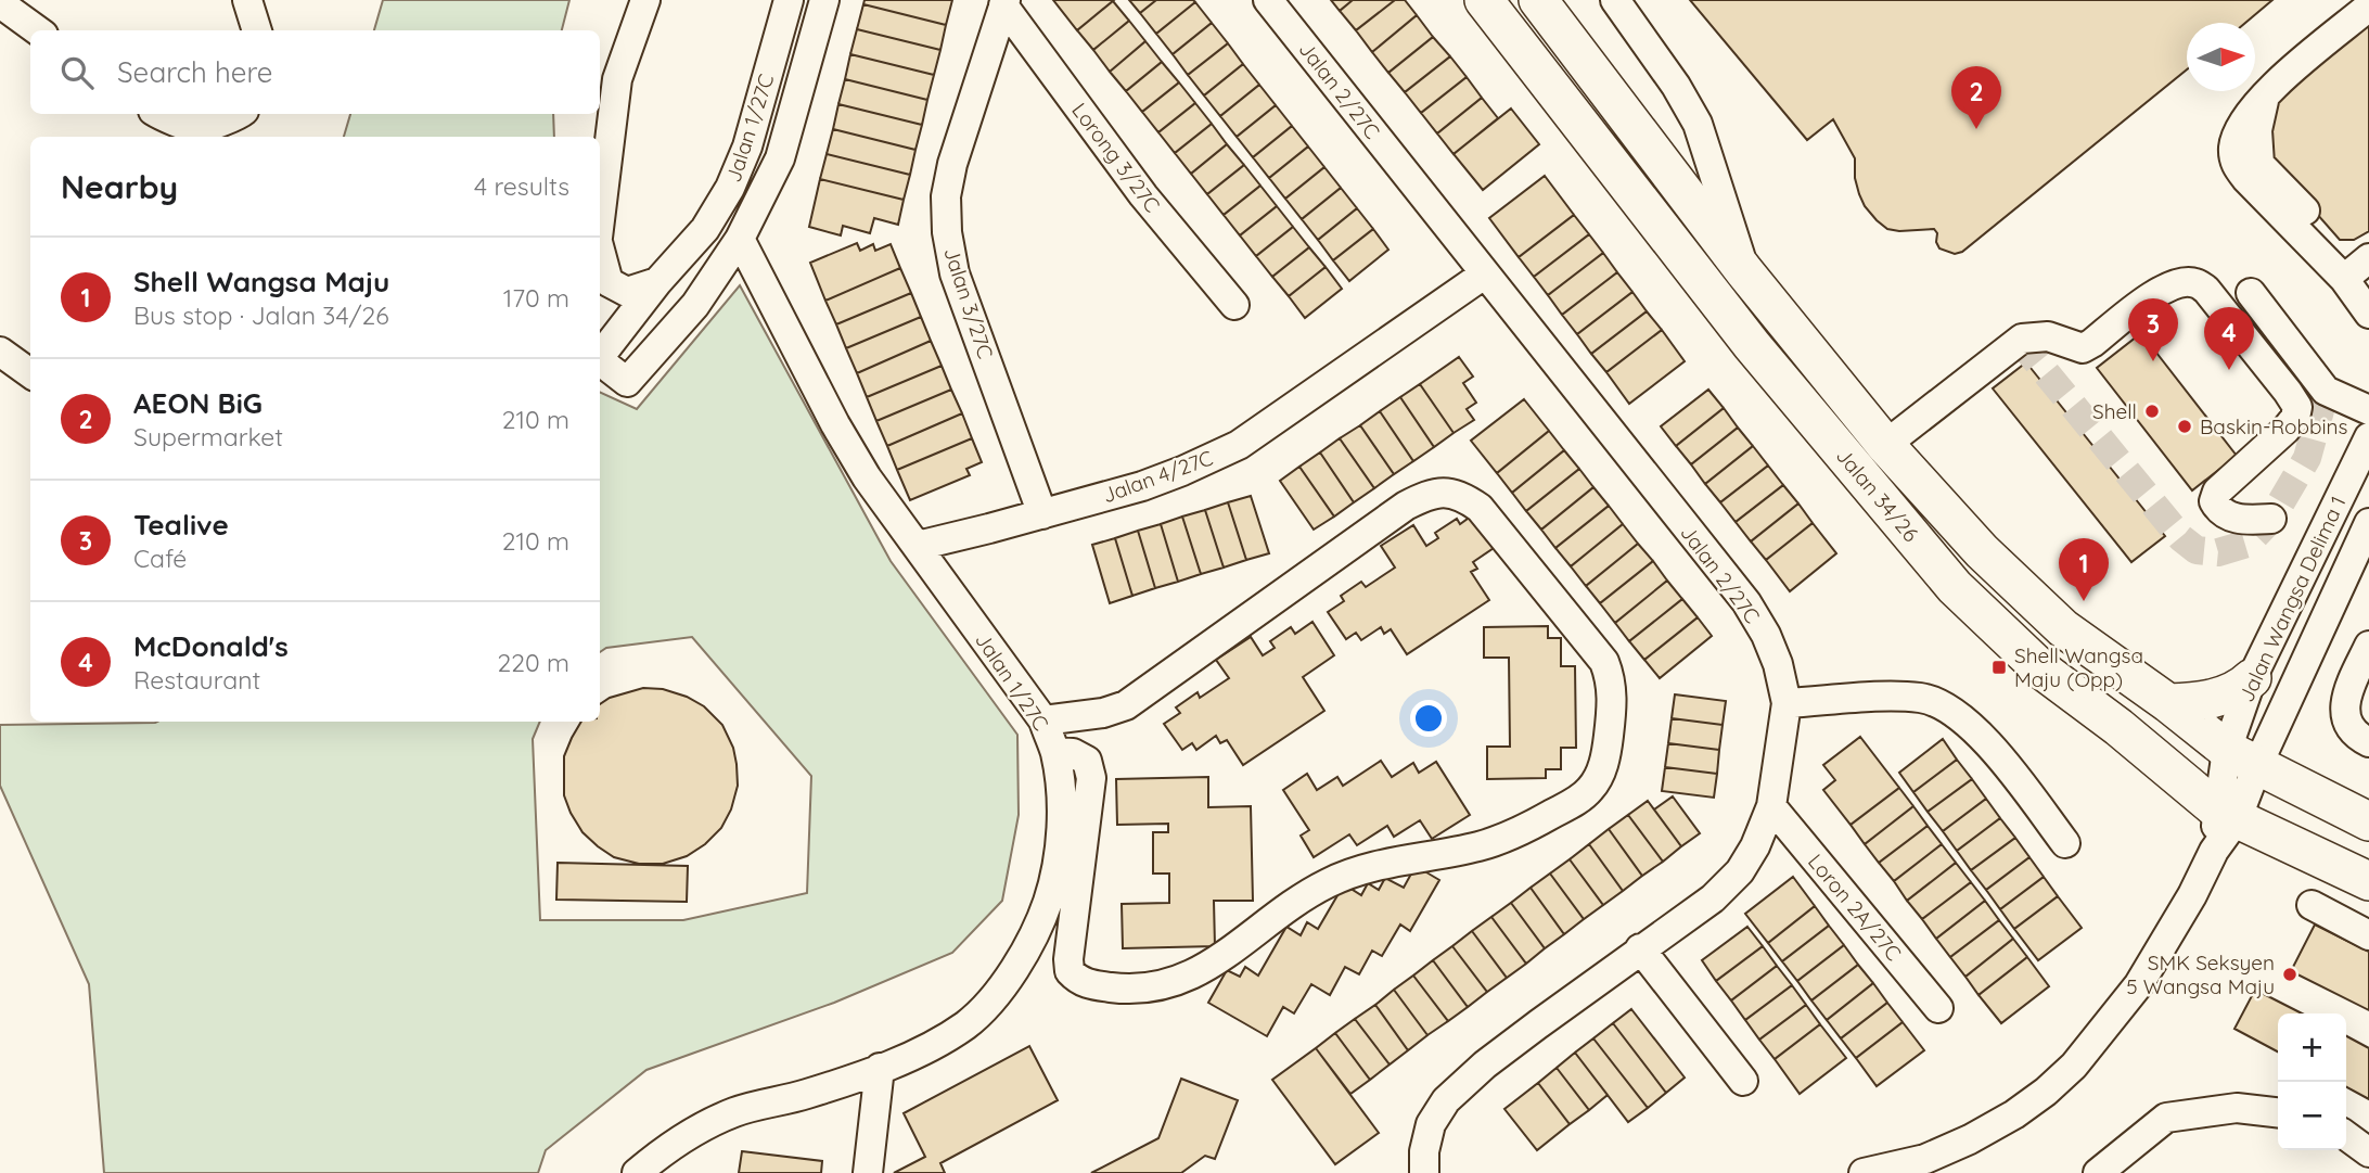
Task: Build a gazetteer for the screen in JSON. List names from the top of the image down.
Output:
{
  "streets": {
    "main road": ["Jalan 34/26"],
    "street": [
      "Jalan 2/27C",
      "Jalan 1/27C",
      "Lorong 3/27C",
      "Jalan 3/27C",
      "Jalan 4/27C",
      "Jalan Wangsa Delima 1",
      "Loron 2A/27C"
    ]
  },
  "crossings": [
    ["Jalan 2/27C", "Jalan 4/27C"],
    ["Jalan 2/27C", "Loron 2A/27C"],
    ["Jalan 1/27C", "Jalan 4/27C"],
    ["Lorong 3/27C", "Jalan 3/27C"],
    ["Jalan 3/27C", "Jalan 4/27C"],
    ["Jalan 34/26", "Jalan Wangsa Delima 1"]
  ],
  "places": {
    "other": ["Shell", "Baskin-Robbins", "SMK Seksyen 5 Wangsa Maju"],
    "transit": ["Shell Wangsa Maju (Opp)"]
  },
  "north": "right",
  "page": {
    "search": "Search here",
    "pins": [
      "2",
      "3",
      "4",
      "1"
    ],
    "heading": ["Nearby", "4 results"],
    "list": [
      {
        "mark": "1",
        "name": "Shell Wangsa Maju",
        "note": "Bus stop · Jalan 34/26",
        "value": "170 m"
      },
      {
        "mark": "2",
        "name": "AEON BiG",
        "note": "Supermarket",
        "value": "210 m"
      },
      {
        "mark": "3",
        "name": "Tealive",
        "note": "Café",
        "value": "210 m"
      },
      {
        "mark": "4",
        "name": "McDonald's",
        "note": "Restaurant",
        "value": "220 m"
      }
    ],
    "map_buttons": ["+", "−"]
  }
}
